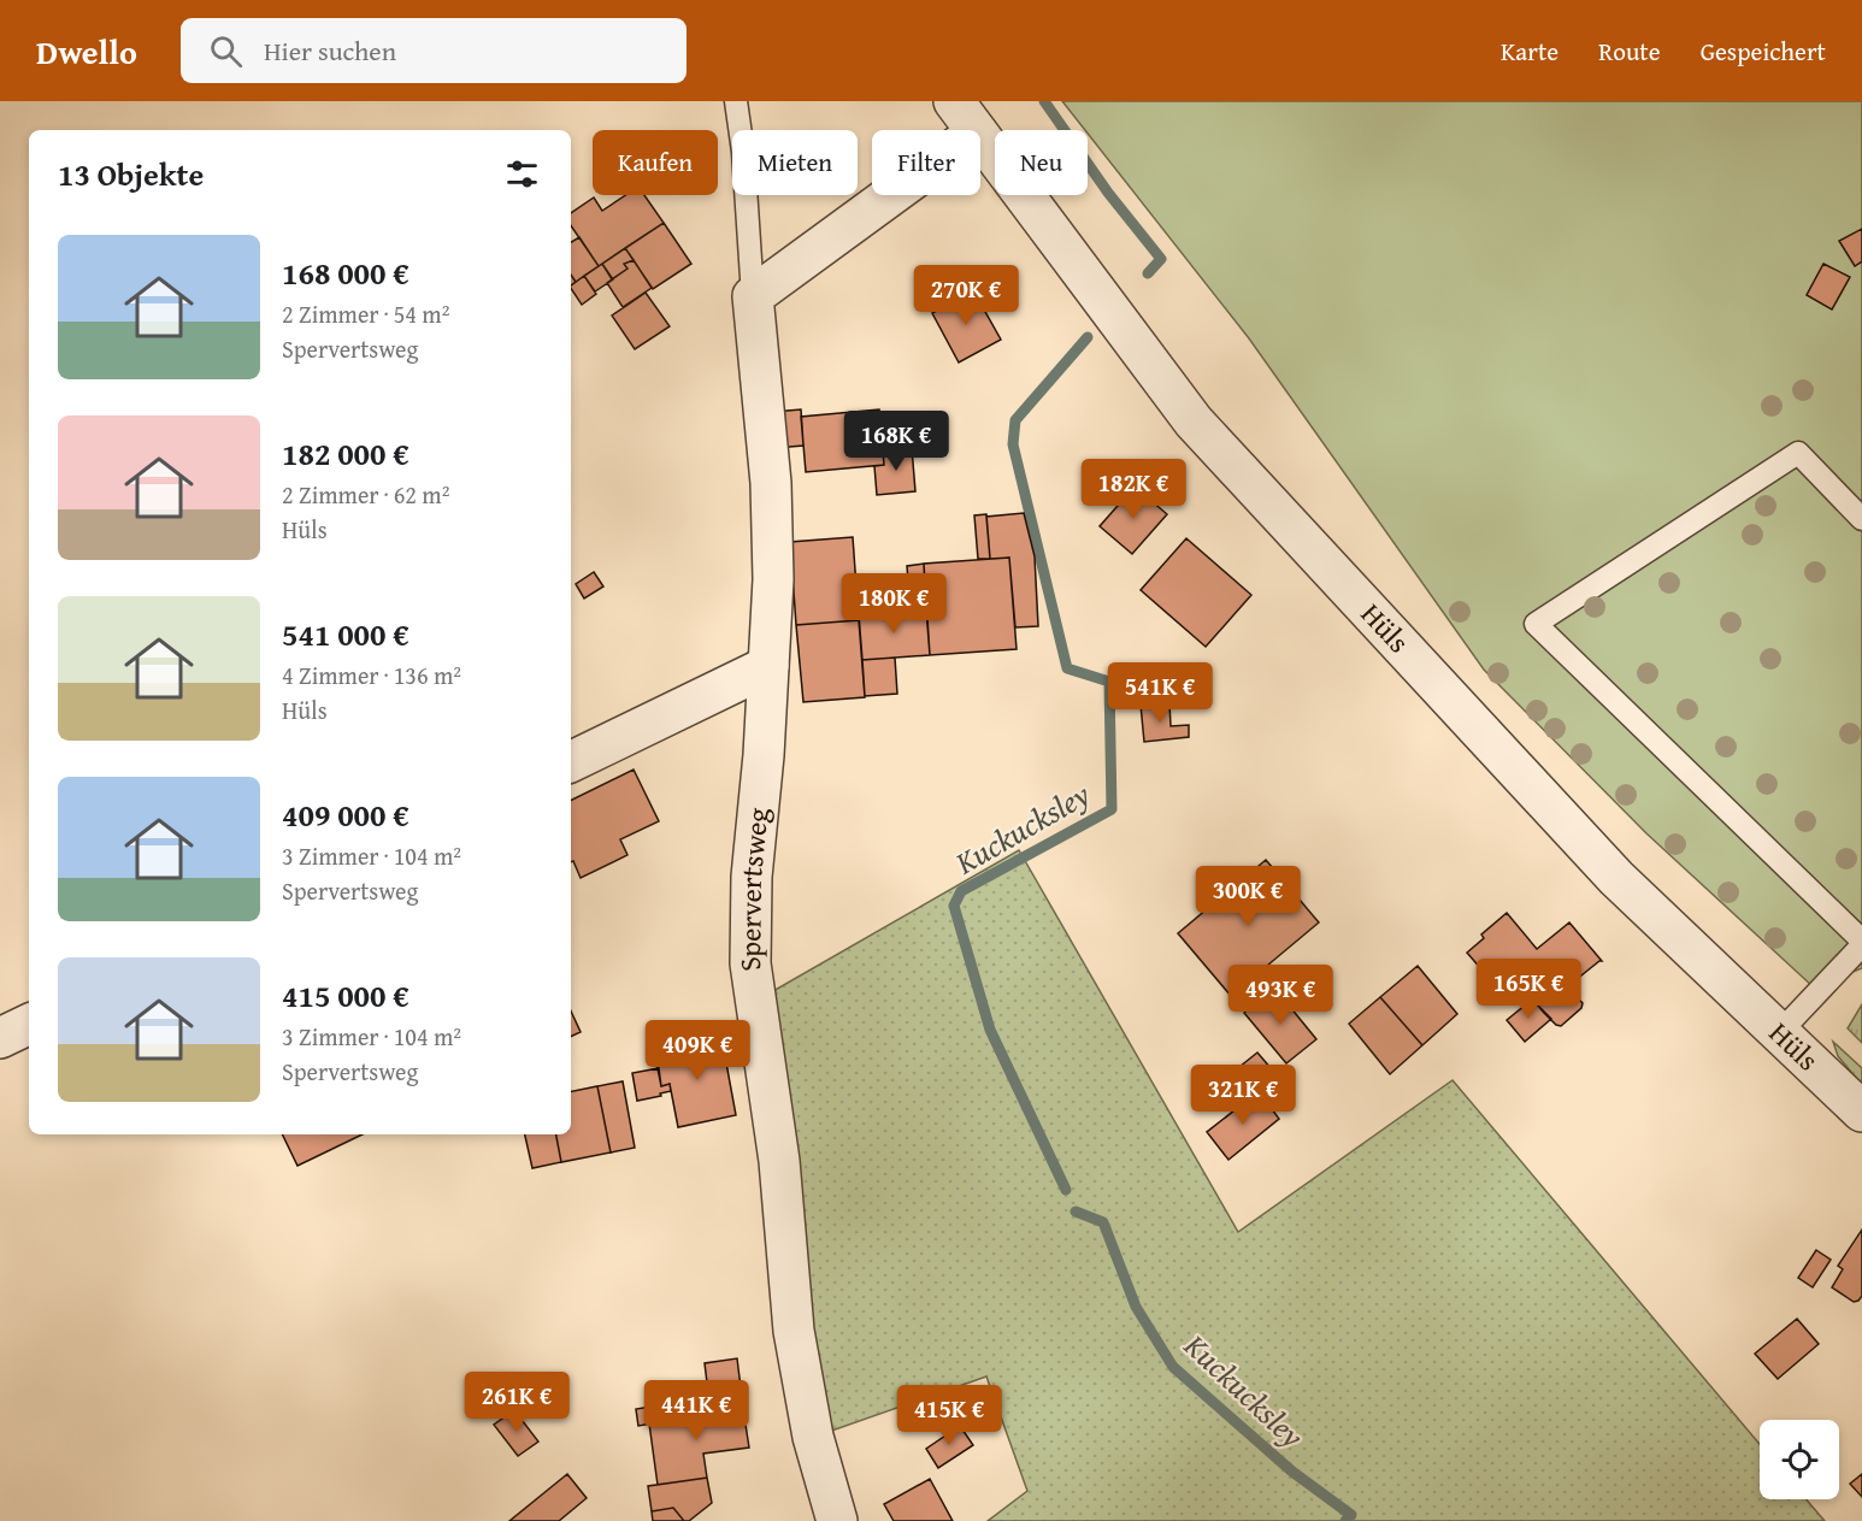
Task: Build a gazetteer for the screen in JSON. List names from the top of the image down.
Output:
{
  "streets": {
    "street": ["Hüls", "Spervertsweg"]
  },
  "water": ["Kuckucksley"],
  "page": {
    "header": "Dwello",
    "search": "Hier suchen",
    "nav": ["Karte", "Route", "Gespeichert"],
    "chip": [
      "Kaufen",
      "Mieten",
      "Filter",
      "Neu"
    ],
    "heading": "13 Objekte",
    "list": [
      {
        "name": "168 000 €",
        "note": "2 Zimmer · 54 m² · Spervertsweg"
      },
      {
        "name": "182 000 €",
        "note": "2 Zimmer · 62 m² · Hüls"
      },
      {
        "name": "541 000 €",
        "note": "4 Zimmer · 136 m² · Hüls"
      },
      {
        "name": "409 000 €",
        "note": "3 Zimmer · 104 m² · Spervertsweg"
      },
      {
        "name": "415 000 €",
        "note": "3 Zimmer · 104 m² · Spervertsweg"
      }
    ],
    "price": [
      "270K €",
      "168K €",
      "182K €",
      "180K €",
      "541K €",
      "300K €",
      "165K €",
      "493K €",
      "409K €",
      "321K €",
      "261K €",
      "441K €",
      "415K €"
    ]
  }
}
